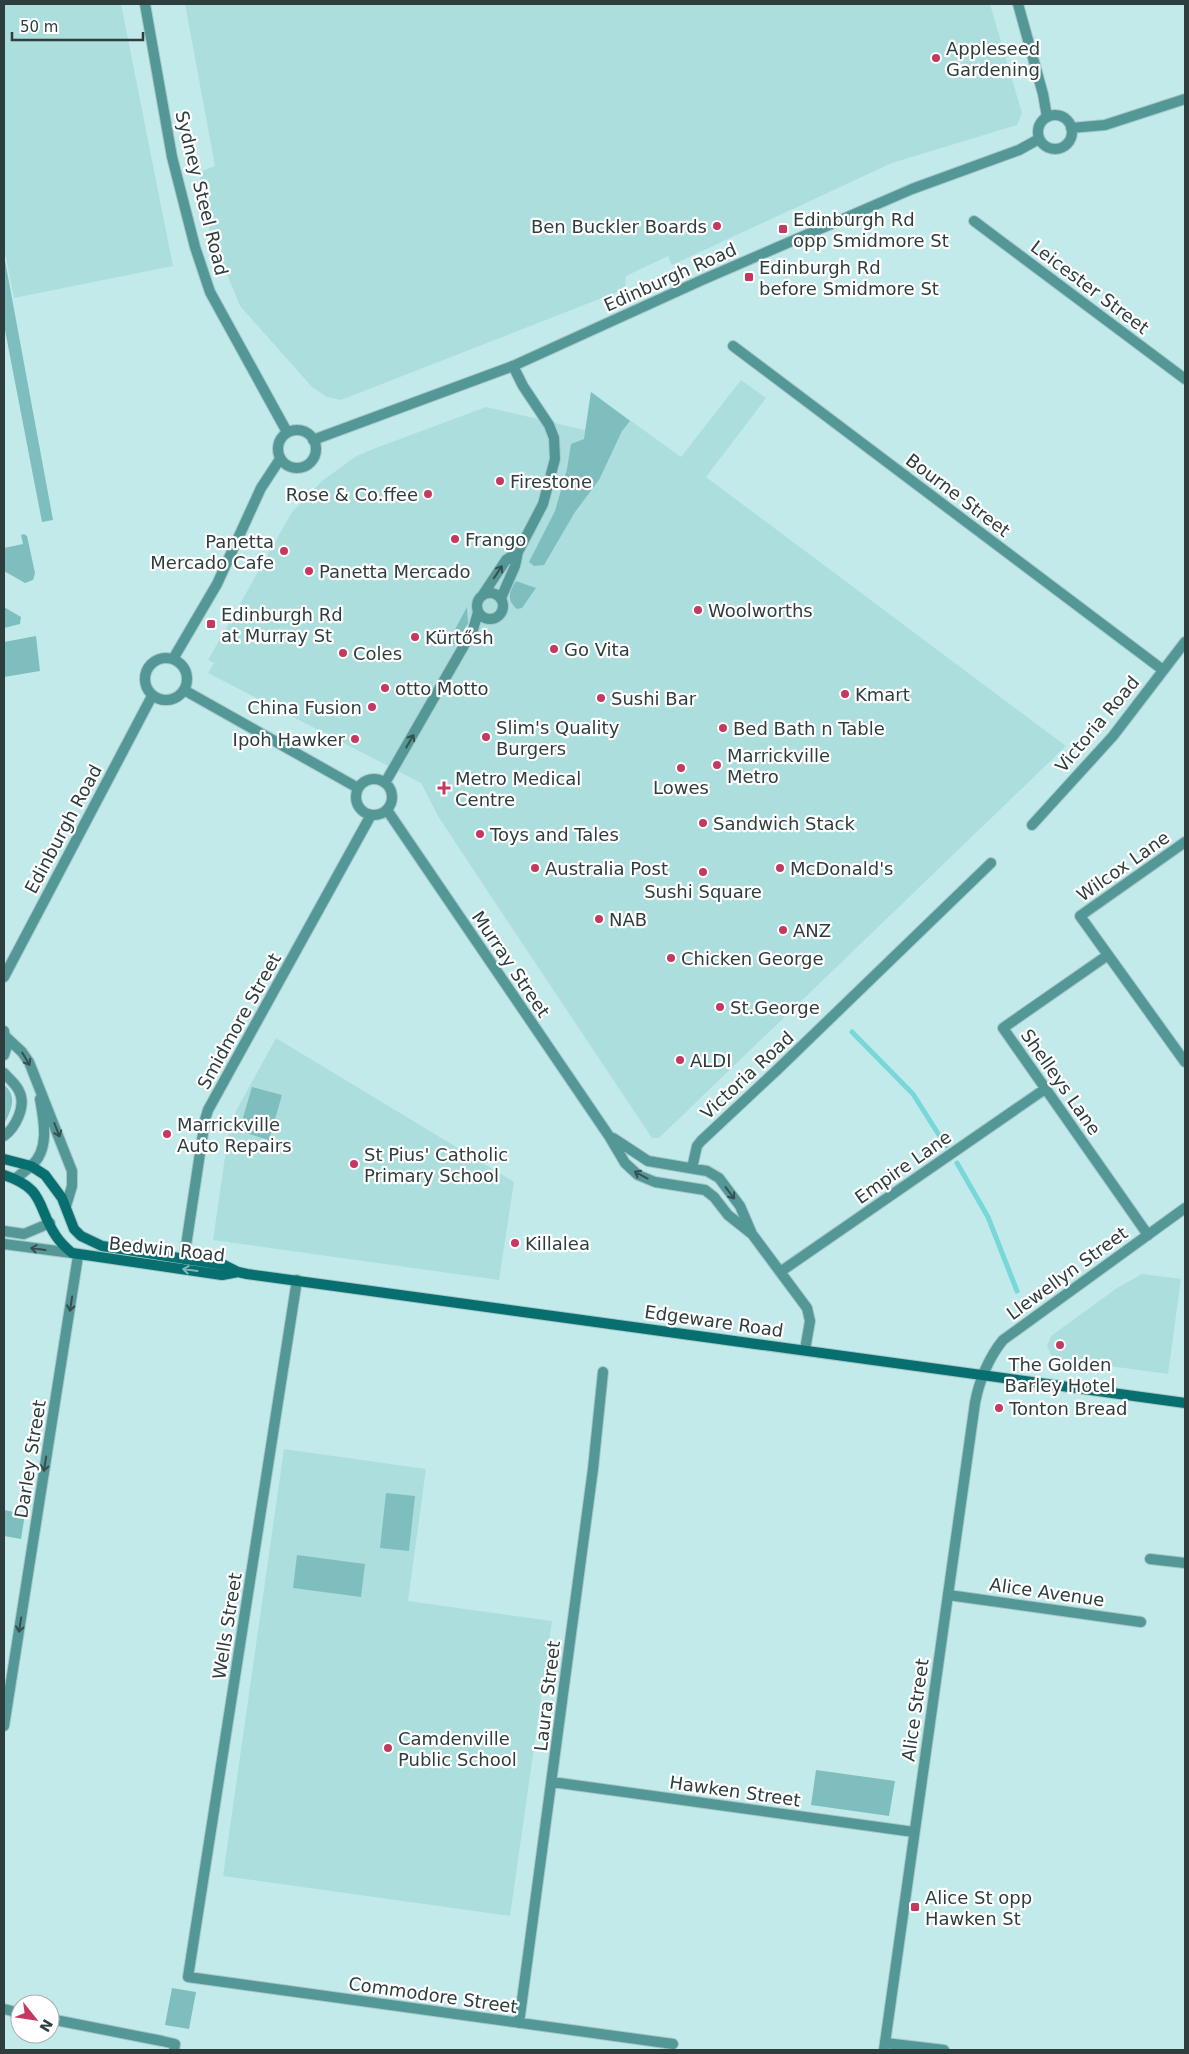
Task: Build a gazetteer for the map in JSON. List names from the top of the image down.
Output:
{
  "streets": {
    "main road": ["Bedwin Road", "Edgeware Road"],
    "street": [
      "Sydney Steel Road",
      "Edinburgh Road",
      "Leicester Street",
      "Bourne Street",
      "Victoria Road",
      "Wilcox Lane",
      "Murray Street",
      "Smidmore Street",
      "Shelleys Lane",
      "Empire Lane",
      "Llewellyn Street",
      "Darley Street",
      "Alice Avenue",
      "Wells Street",
      "Laura Street",
      "Alice Street",
      "Hawken Street",
      "Commodore Street"
    ]
  },
  "crossings": [
    ["Sydney Steel Road", "Edinburgh Road"],
    ["Bourne Street", "Victoria Road"],
    ["Victoria Road", "Murray Street"],
    ["Wilcox Lane", "Shelleys Lane"],
    ["Murray Street", "Smidmore Street"],
    ["Smidmore Street", "Bedwin Road"],
    ["Shelleys Lane", "Empire Lane"],
    ["Shelleys Lane", "Llewellyn Street"],
    ["Bedwin Road", "Edgeware Road"],
    ["Bedwin Road", "Darley Street"],
    ["Llewellyn Street", "Edgeware Road"],
    ["Llewellyn Street", "Alice Street"],
    ["Edgeware Road", "Wells Street"],
    ["Edgeware Road", "Alice Street"],
    ["Alice Avenue", "Alice Street"],
    ["Wells Street", "Commodore Street"],
    ["Laura Street", "Hawken Street"],
    ["Laura Street", "Commodore Street"],
    ["Alice Street", "Hawken Street"]
  ],
  "one_way": ["Darley Street"],
  "places": {
    "other": [
      "Appleseed Gardening",
      "Ben Buckler Boards",
      "Firestone",
      "Rose & Co.ffee",
      "Frango",
      "Panetta Mercado Cafe",
      "Panetta Mercado",
      "Woolworths",
      "Kürtősh",
      "Go Vita",
      "Coles",
      "otto Motto",
      "Kmart",
      "Sushi Bar",
      "China Fusion",
      "Bed Bath n Table",
      "Slim's Quality Burgers",
      "Ipoh Hawker",
      "Marrickville Metro",
      "Lowes",
      "Sandwich Stack",
      "Toys and Tales",
      "Australia Post",
      "McDonald's",
      "Sushi Square",
      "NAB",
      "ANZ",
      "Chicken George",
      "St.George",
      "ALDI",
      "Marrickville Auto Repairs",
      "St Pius' Catholic Primary School",
      "Killalea",
      "The Golden Barley Hotel",
      "Tonton Bread",
      "Camdenville Public School"
    ],
    "transit": [
      "Edinburgh Rd opp Smidmore St",
      "Edinburgh Rd before Smidmore St",
      "Edinburgh Rd at Murray St",
      "Alice St opp Hawken St"
    ],
    "health": ["Metro Medical Centre"]
  },
  "scale_bar": "50 m",
  "north": "bottom right"
}
